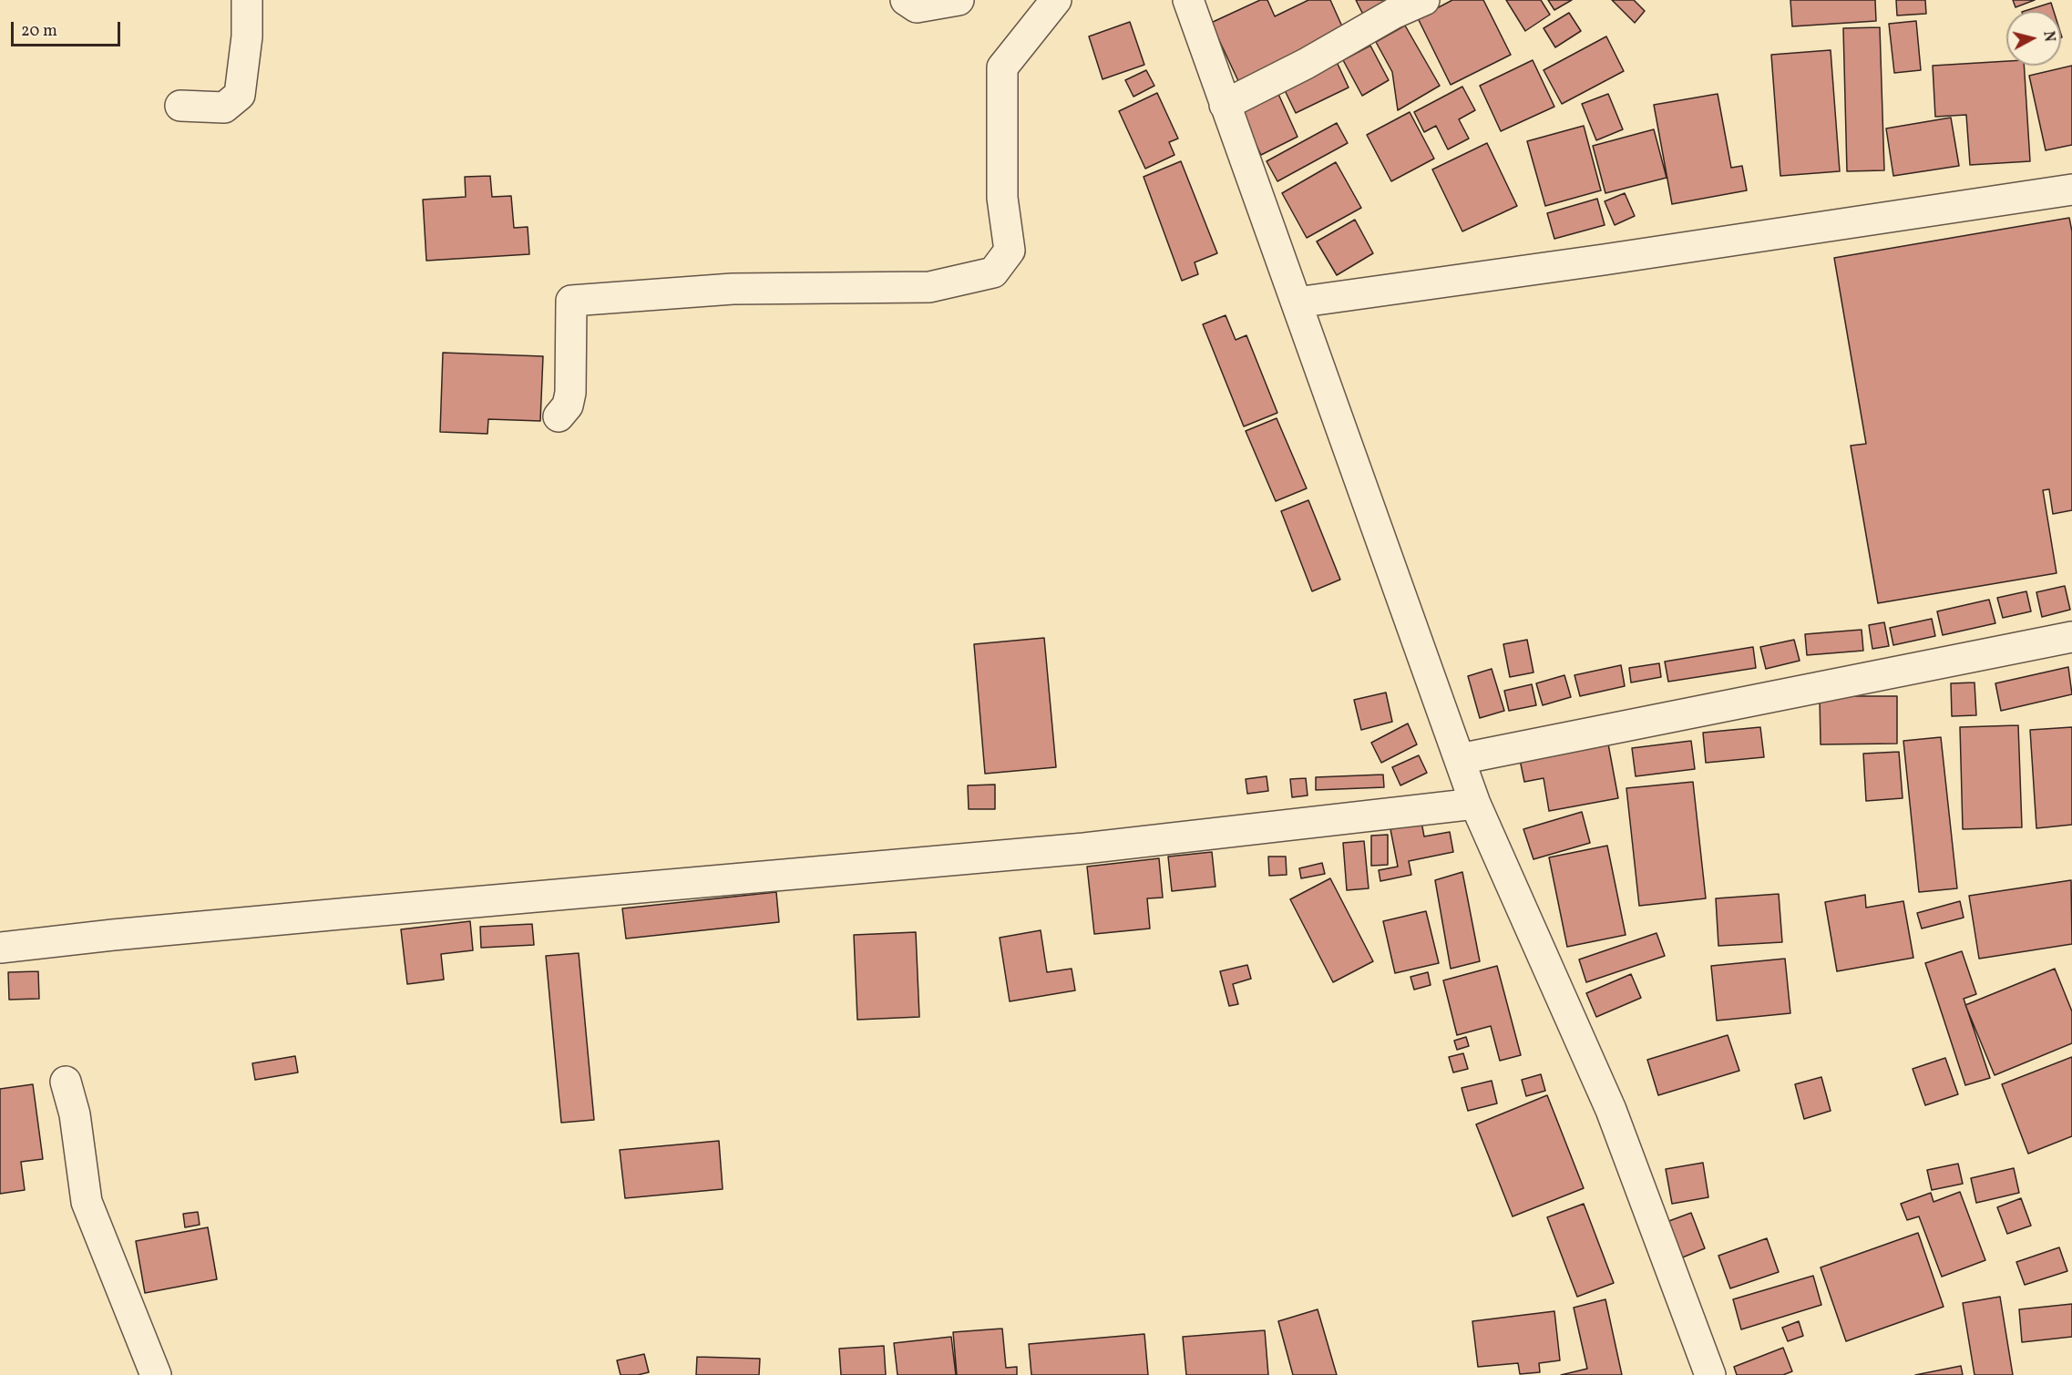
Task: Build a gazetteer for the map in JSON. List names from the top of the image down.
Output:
{
  "scale_bar": "20 m",
  "north": "right"
}
